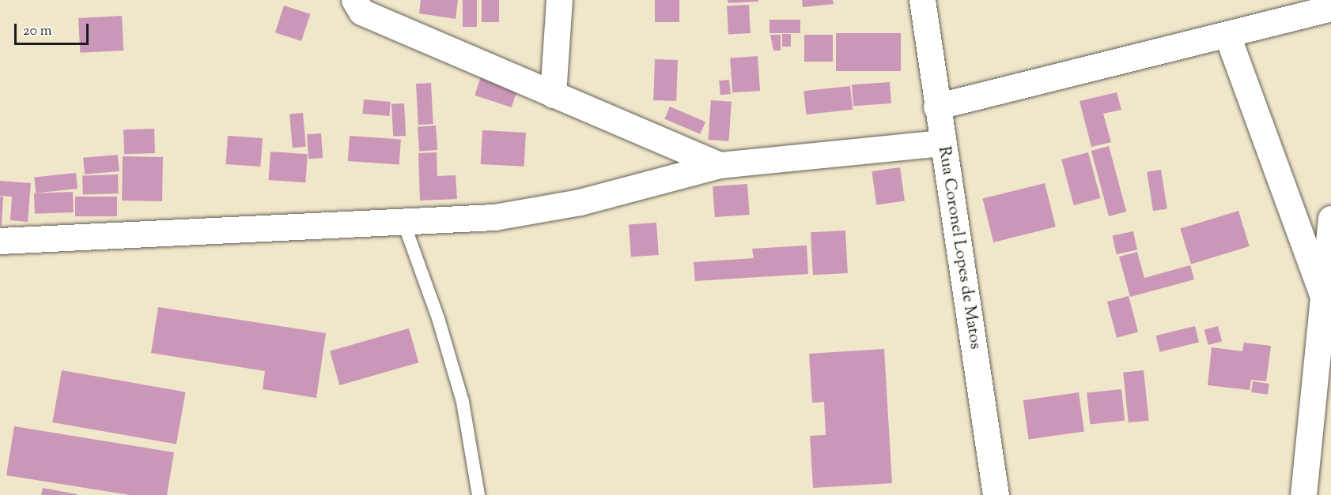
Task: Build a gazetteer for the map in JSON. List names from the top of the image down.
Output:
{
  "streets": {
    "street": ["Rua Coronel Lopes de Matos"]
  },
  "scale_bar": "20 m"
}
